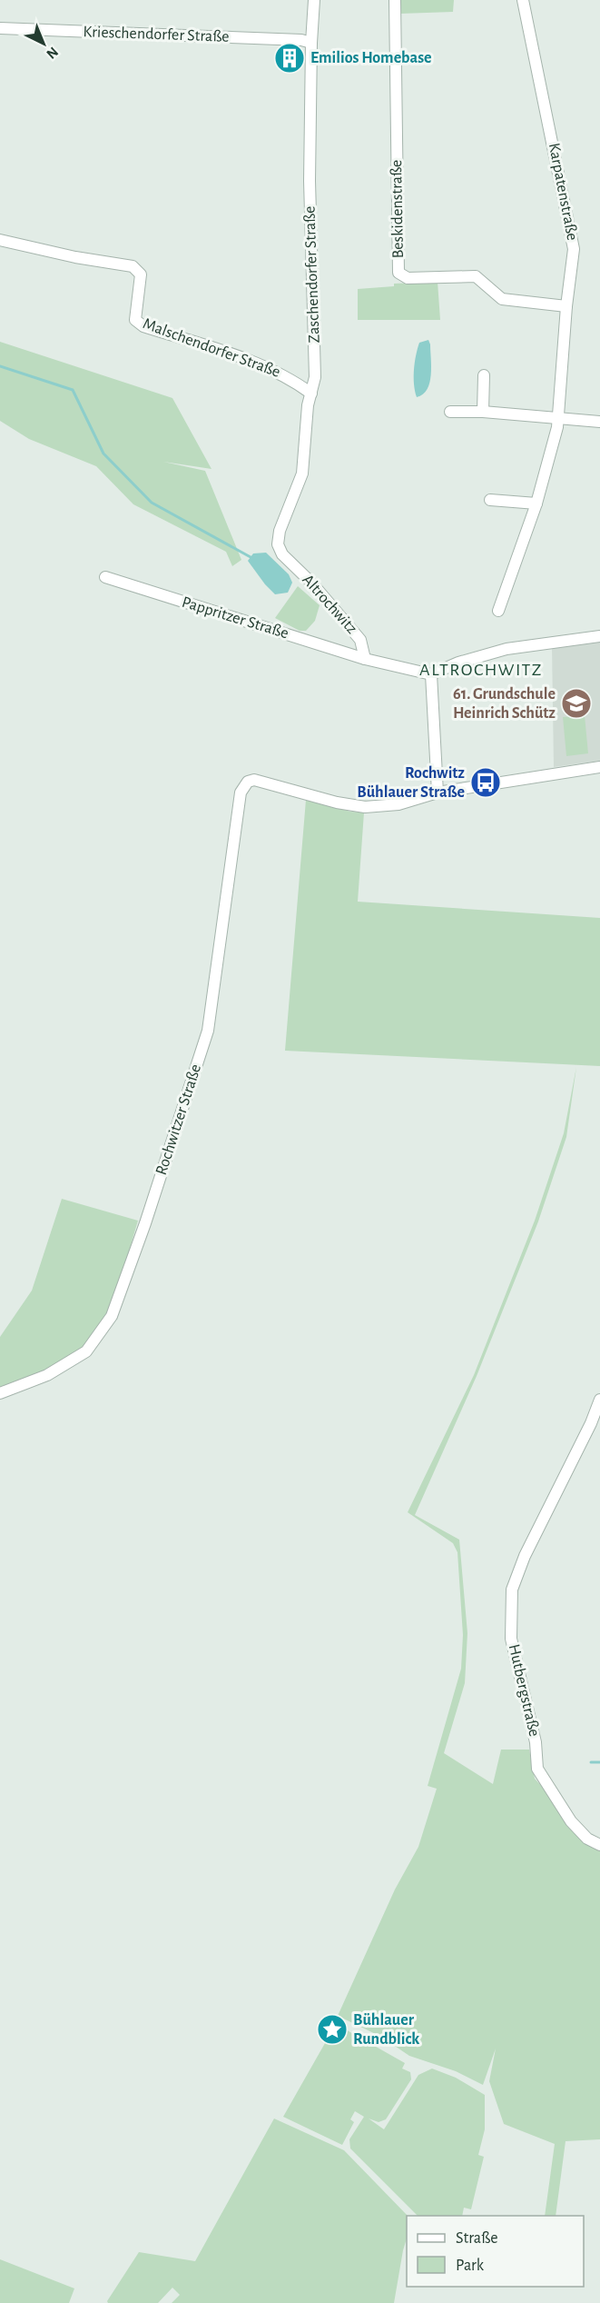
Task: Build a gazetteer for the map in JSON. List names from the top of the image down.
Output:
{
  "streets": {
    "street": [
      "Krieschendorfer Straße",
      "Karpatenstraße",
      "Beskidenstraße",
      "Zaschendorfer Straße",
      "Malschendorfer Straße",
      "Altrochwitz",
      "Pappritzer Straße",
      "Rochwitzer Straße",
      "Hutbergstraße"
    ]
  },
  "crossings": [
    ["Krieschendorfer Straße", "Zaschendorfer Straße"],
    ["Karpatenstraße", "Beskidenstraße"],
    ["Zaschendorfer Straße", "Malschendorfer Straße"],
    ["Zaschendorfer Straße", "Altrochwitz"],
    ["Altrochwitz", "Pappritzer Straße"]
  ],
  "districts": ["ALTROCHWITZ"],
  "places": {
    "building": ["Emilios Homebase"],
    "school or university": ["61. Grundschule Heinrich Schütz"],
    "bus stop": ["Rochwitz Bühlauer Straße"],
    "place": ["Bühlauer Rundblick"]
  },
  "legend": ["Straße", "Park"],
  "north": "bottom right"
}
